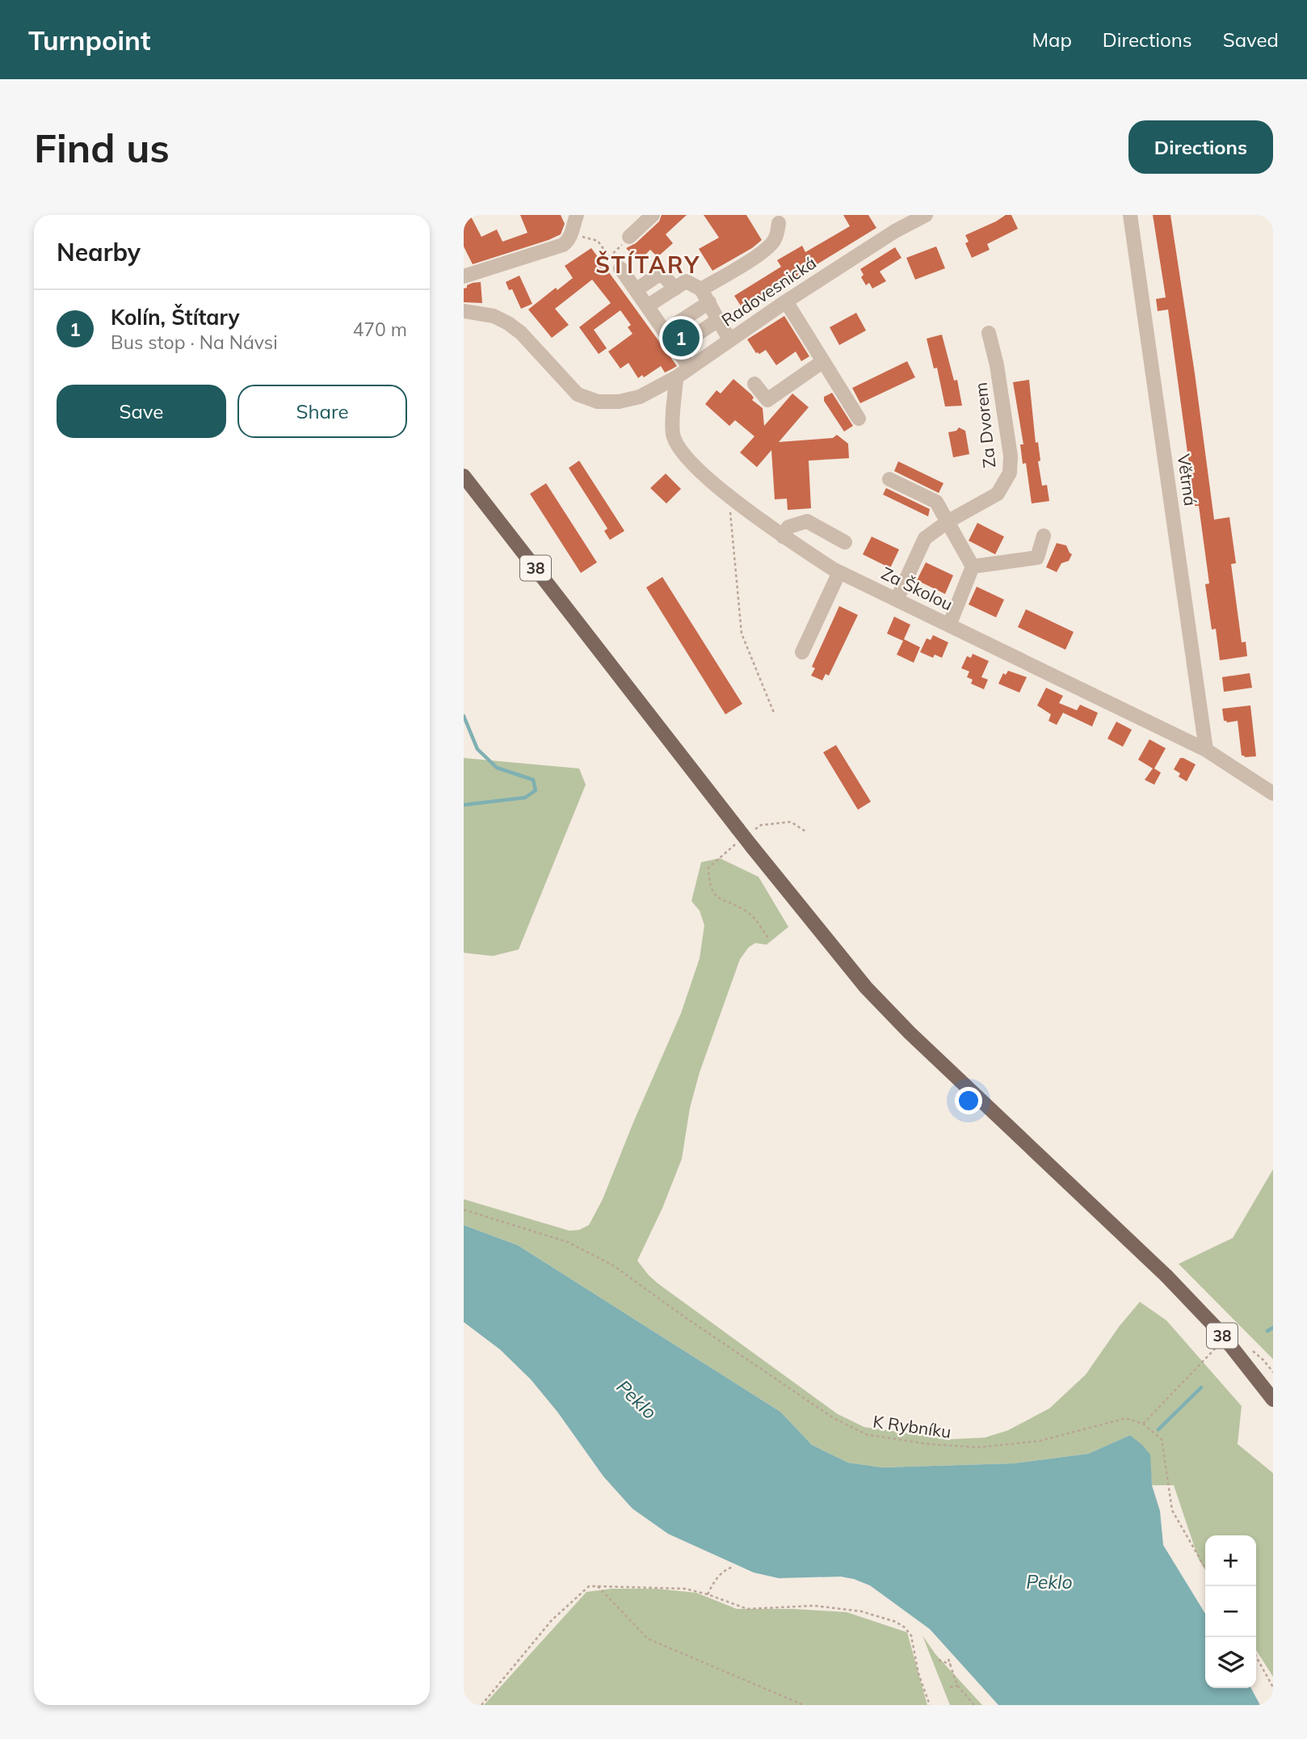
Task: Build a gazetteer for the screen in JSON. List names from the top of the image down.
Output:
{
  "streets": {
    "main road": ["38"],
    "street": [
      "Radovesnická",
      "Za Dvorem",
      "Větrná",
      "Za Školou"
    ],
    "path": ["K Rybníku"]
  },
  "crossings": [
    ["Radovesnická", "Za Školou"],
    ["Za Dvorem", "Za Školou"],
    ["Větrná", "Za Školou"]
  ],
  "districts": ["ŠTÍTARY"],
  "water": ["Peklo"],
  "page": {
    "header": "Turnpoint",
    "nav": ["Map", "Directions", "Saved"],
    "buttons": [
      "Directions",
      ["Save", "Share"]
    ],
    "title": "Find us",
    "heading": "Nearby",
    "list": [
      {
        "mark": "1",
        "name": "Kolín, Štítary",
        "note": "Bus stop · Na Návsi",
        "value": "470 m"
      }
    ],
    "pins": "1",
    "map_buttons": ["+", "−"]
  }
}
